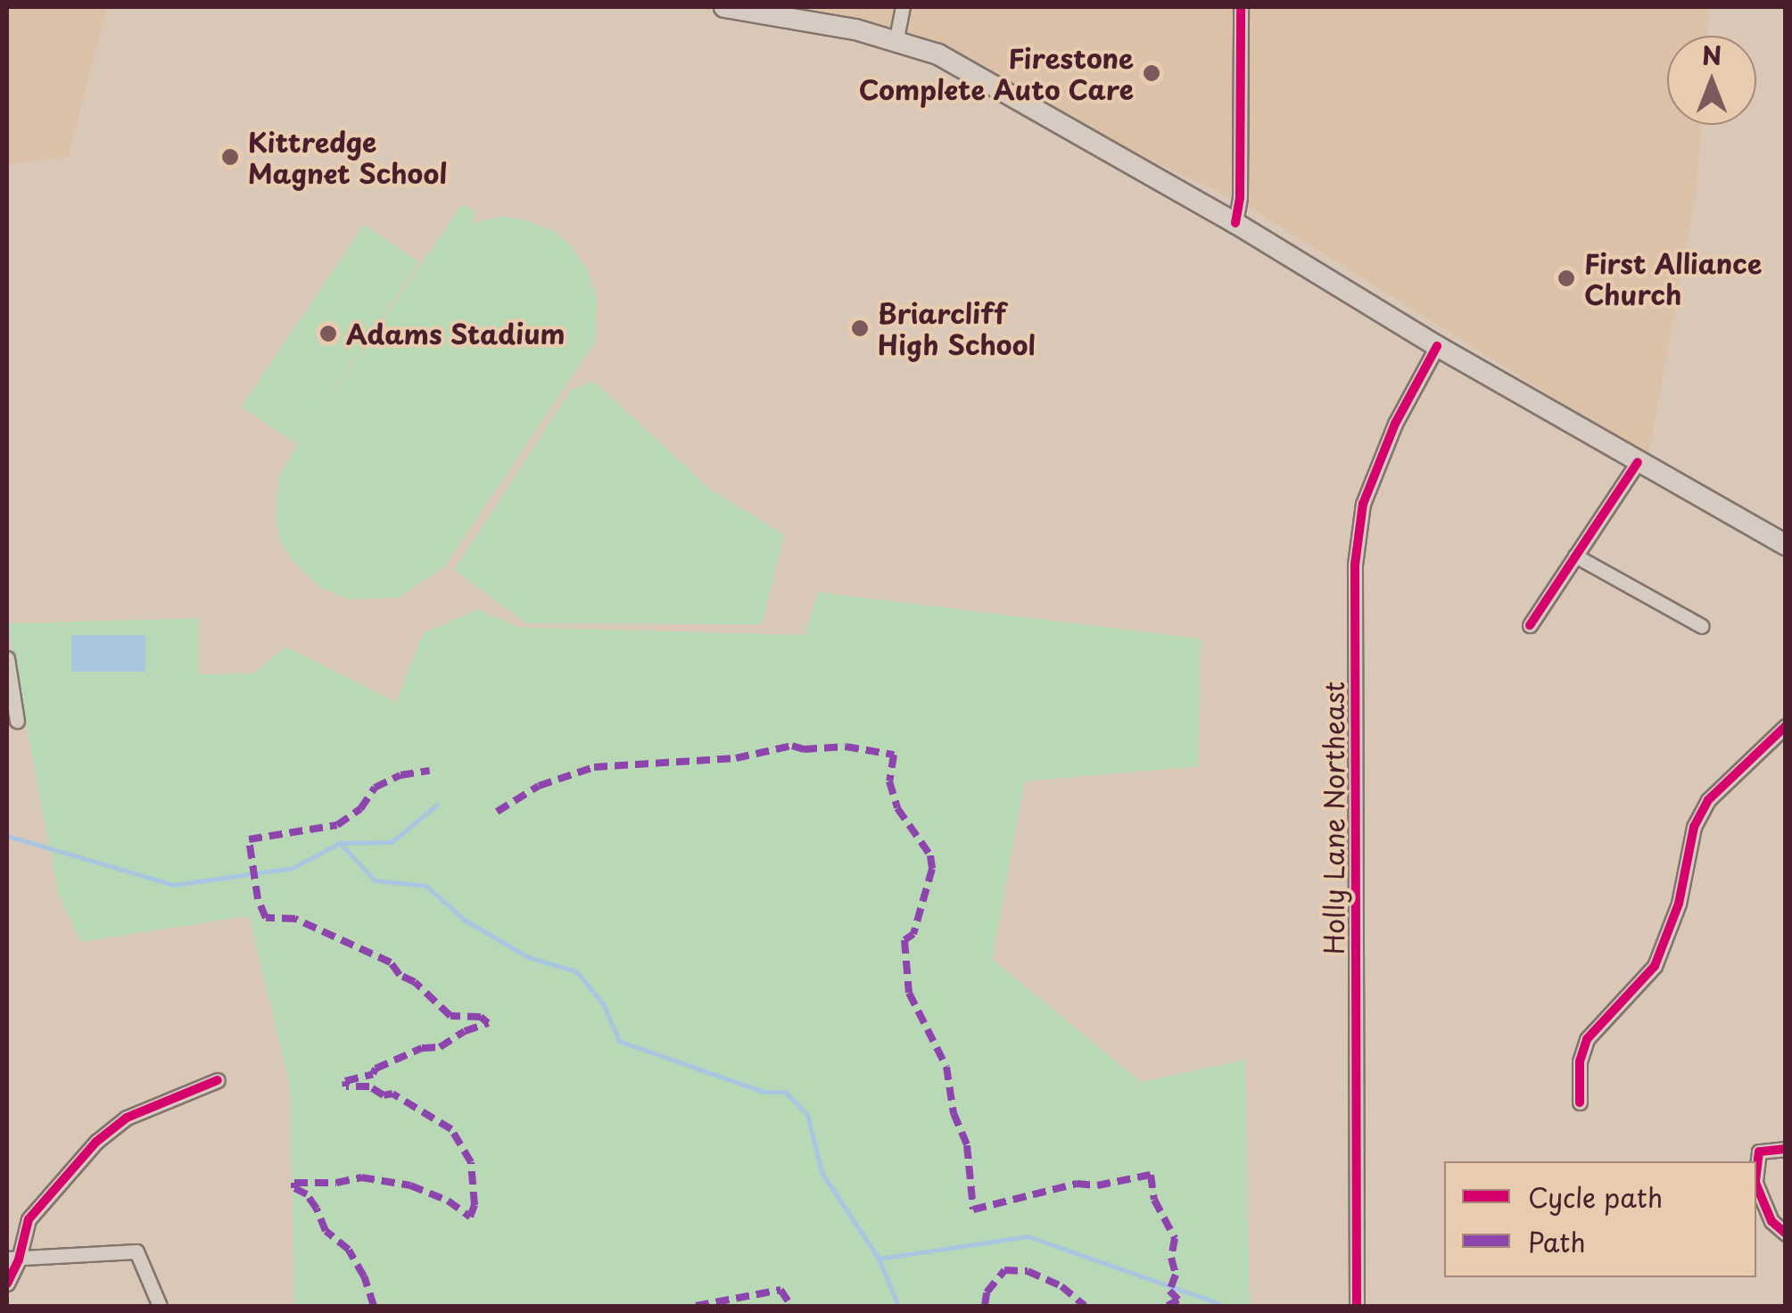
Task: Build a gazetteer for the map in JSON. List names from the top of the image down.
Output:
{
  "streets": {
    "street": ["Holly Lane Northeast"]
  },
  "places": [
    "Firestone Complete Auto Care",
    "Kittredge Magnet School",
    "First Alliance Church",
    "Briarcliff High School",
    "Adams Stadium"
  ],
  "legend": ["Cycle path", "Path"],
  "north": "top"
}
